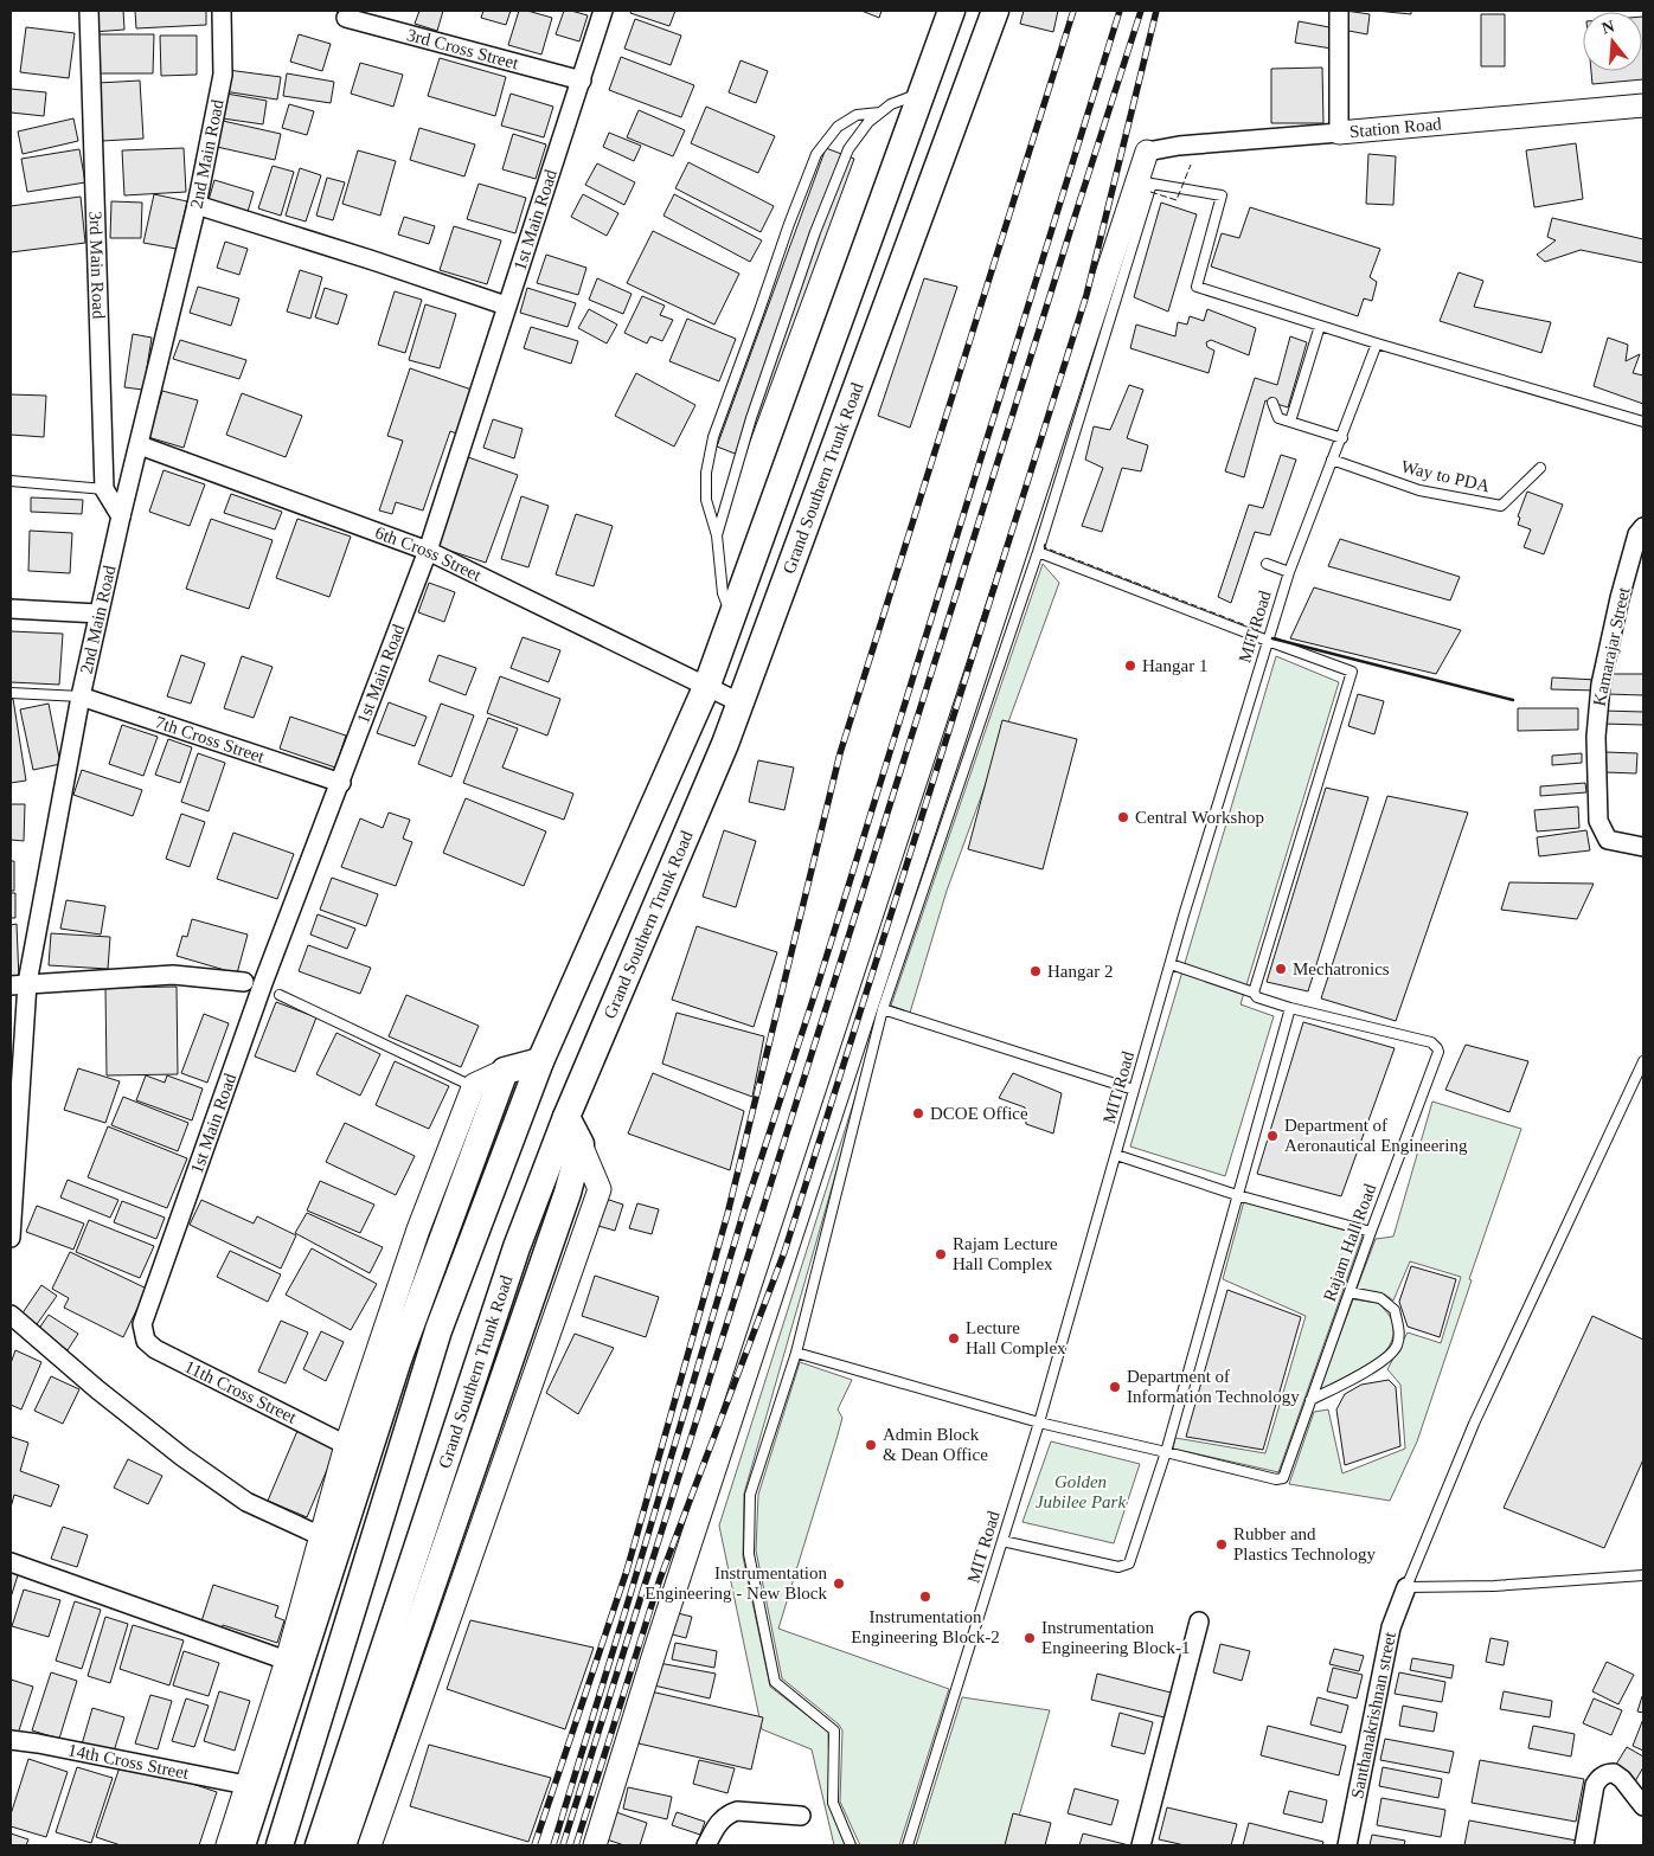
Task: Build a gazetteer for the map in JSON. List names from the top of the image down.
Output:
{
  "streets": {
    "main road": ["Grand Southern Trunk Road"],
    "street": [
      "3rd Cross Street",
      "Station Road",
      "2nd Main Road",
      "1st Main Road",
      "3rd Main Road",
      "6th Cross Street",
      "Kamarajar Street",
      "7th Cross Street",
      "11th Cross Street",
      "Santhanakrishnan street",
      "14th Cross Street"
    ],
    "lane": ["Way to PDA", "MIT Road", "Rajam Hall Road"]
  },
  "crossings": [
    ["3rd Cross Street", "1st Main Road"],
    ["2nd Main Road", "6th Cross Street"],
    ["2nd Main Road", "7th Cross Street"],
    ["1st Main Road", "6th Cross Street"],
    ["1st Main Road", "7th Cross Street"],
    ["1st Main Road", "11th Cross Street"],
    ["Way to PDA", "MIT Road"],
    ["Grand Southern Trunk Road", "6th Cross Street"],
    ["MIT Road", "Rajam Hall Road"]
  ],
  "parks": ["Golden Jubilee Park"],
  "places": [
    "Hangar 1",
    "Central Workshop",
    "Mechatronics",
    "Hangar 2",
    "DCOE Office",
    "Department of Aeronautical Engineering",
    "Rajam Lecture Hall Complex",
    "Lecture Hall Complex",
    "Department of Information Technology",
    "Admin Block & Dean Office",
    "Rubber and Plastics Technology",
    "Instrumentation Engineering - New Block",
    "Instrumentation Engineering Block-2",
    "Instrumentation Engineering Block-1"
  ],
  "north": "top"
}
